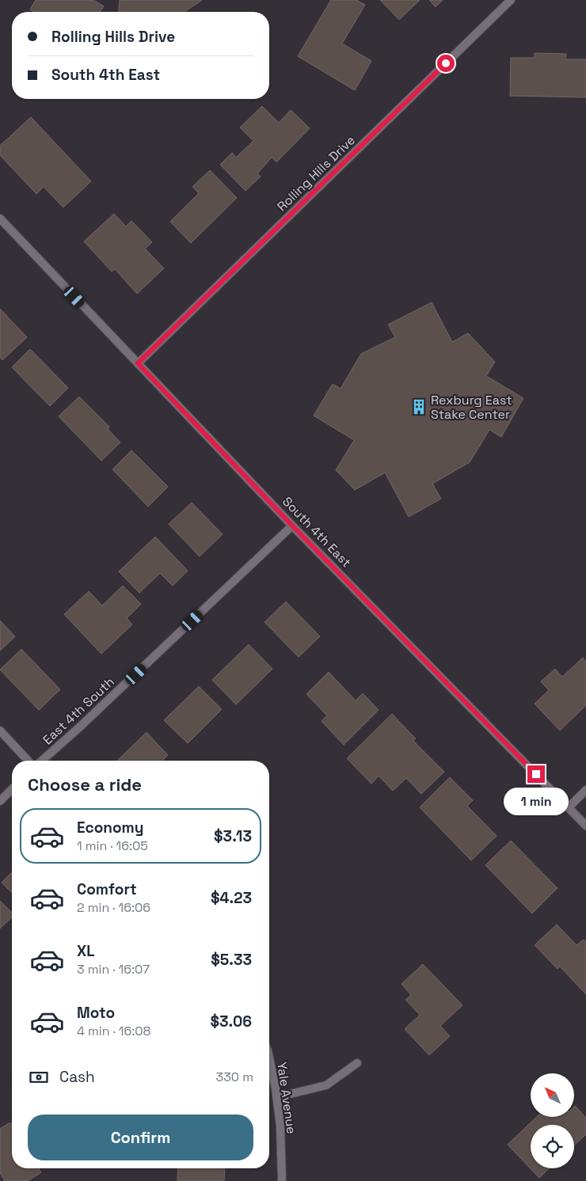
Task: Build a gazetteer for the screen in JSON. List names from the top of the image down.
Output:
{
  "streets": {
    "street": [
      "Rolling Hills Drive",
      "South 4th East",
      "East 4th South",
      "Yale Avenue"
    ]
  },
  "crossings": [
    ["Rolling Hills Drive", "South 4th East"],
    ["South 4th East", "East 4th South"]
  ],
  "places": {
    "building": ["Rexburg East Stake Center"]
  },
  "north": "top left",
  "page": {
    "banner": ["Rolling Hills Drive", "South 4th East"],
    "heading": "Choose a ride",
    "bubble": "1 min",
    "list": [
      {
        "name": "Economy",
        "note": "1 min · 16:05",
        "value": "$3.13"
      },
      {
        "name": "Comfort",
        "note": "2 min · 16:06",
        "value": "$4.23"
      },
      {
        "name": "XL",
        "note": "3 min · 16:07",
        "value": "$5.33"
      },
      {
        "name": "Moto",
        "note": "4 min · 16:08",
        "value": "$3.06"
      }
    ],
    "pay": ["Cash", "330 m"],
    "buttons": "Confirm"
  }
}
